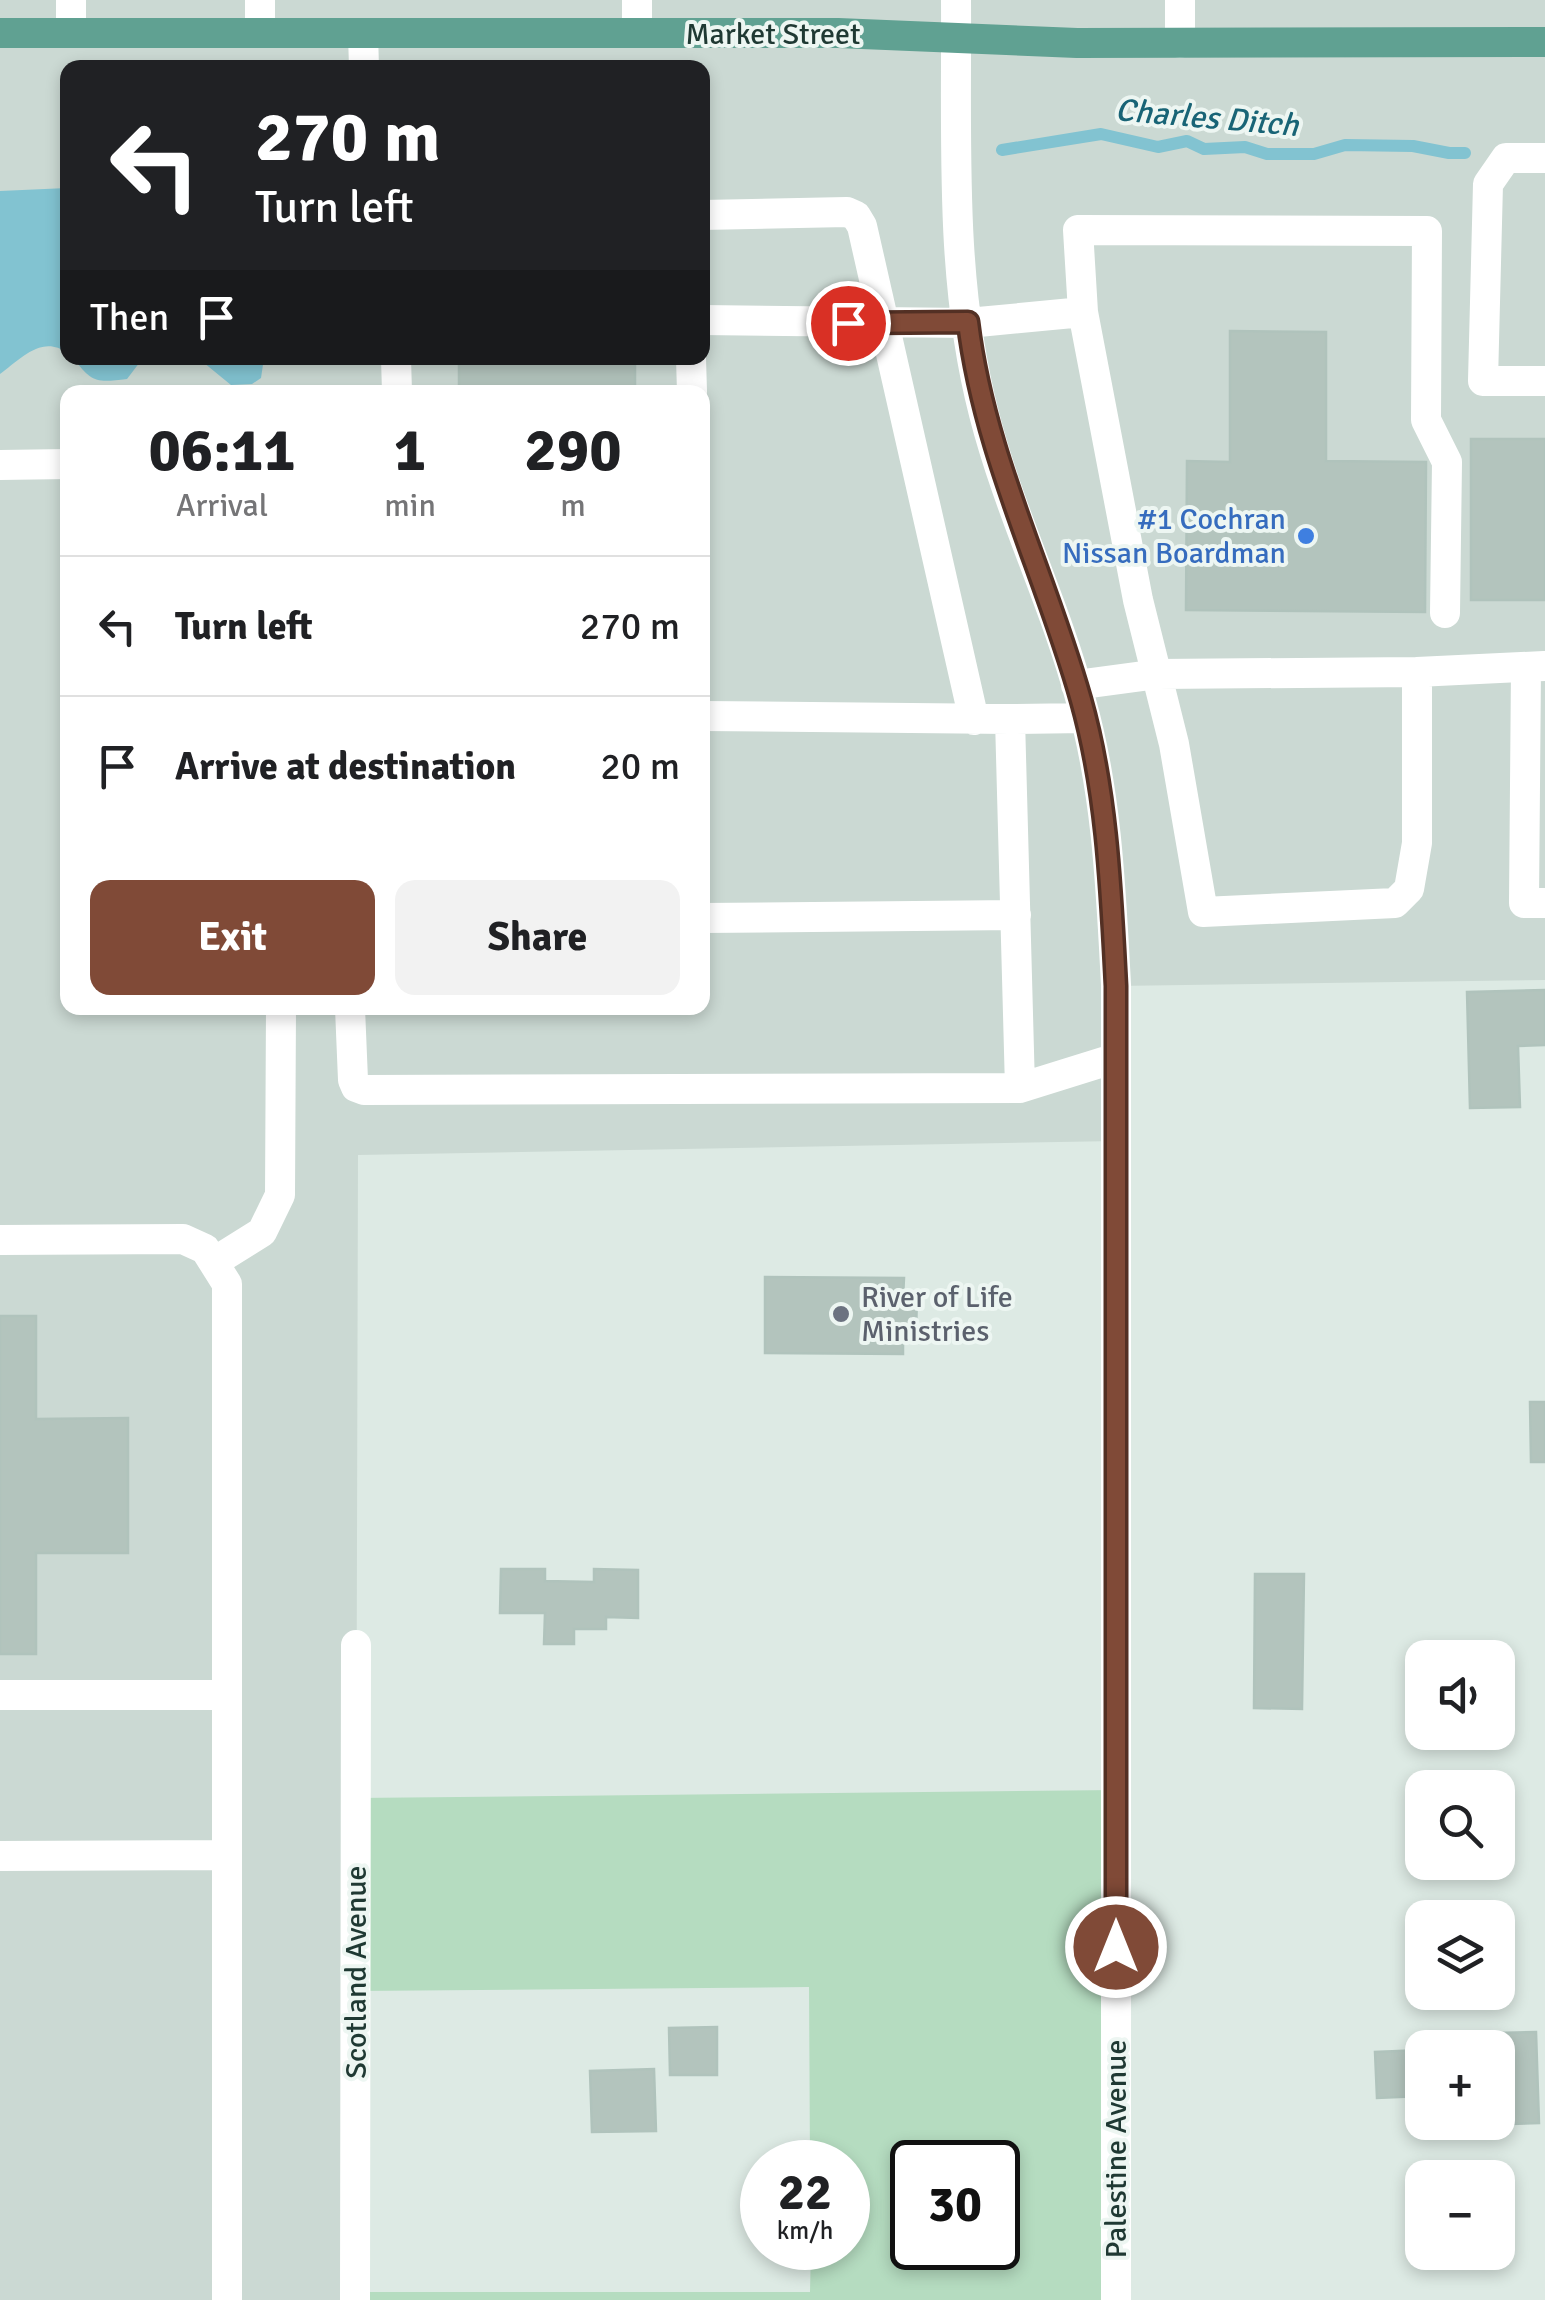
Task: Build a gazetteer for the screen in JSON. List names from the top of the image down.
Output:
{
  "streets": {
    "main road": ["Market Street"],
    "street": ["Scotland Avenue", "Palestine Avenue"]
  },
  "crossings": [
    ["Market Street", "Palestine Avenue"]
  ],
  "water": ["Charles Ditch"],
  "places": ["#1 Cochran Nissan Boardman", "River of Life Ministries"],
  "page": {
    "turn": ["270 m", "Turn left"],
    "then": "Then",
    "eta": [
      "06:11",
      "Arrival",
      "1",
      "min",
      "290",
      "m"
    ],
    "list": [
      {
        "name": "Turn left",
        "value": "270 m"
      },
      {
        "name": "Arrive at destination",
        "value": "20 m"
      }
    ],
    "buttons": ["Exit", "Share"],
    "map_buttons": ["+", "−"],
    "speed": "22 km/h",
    "limit": "30"
  }
}
